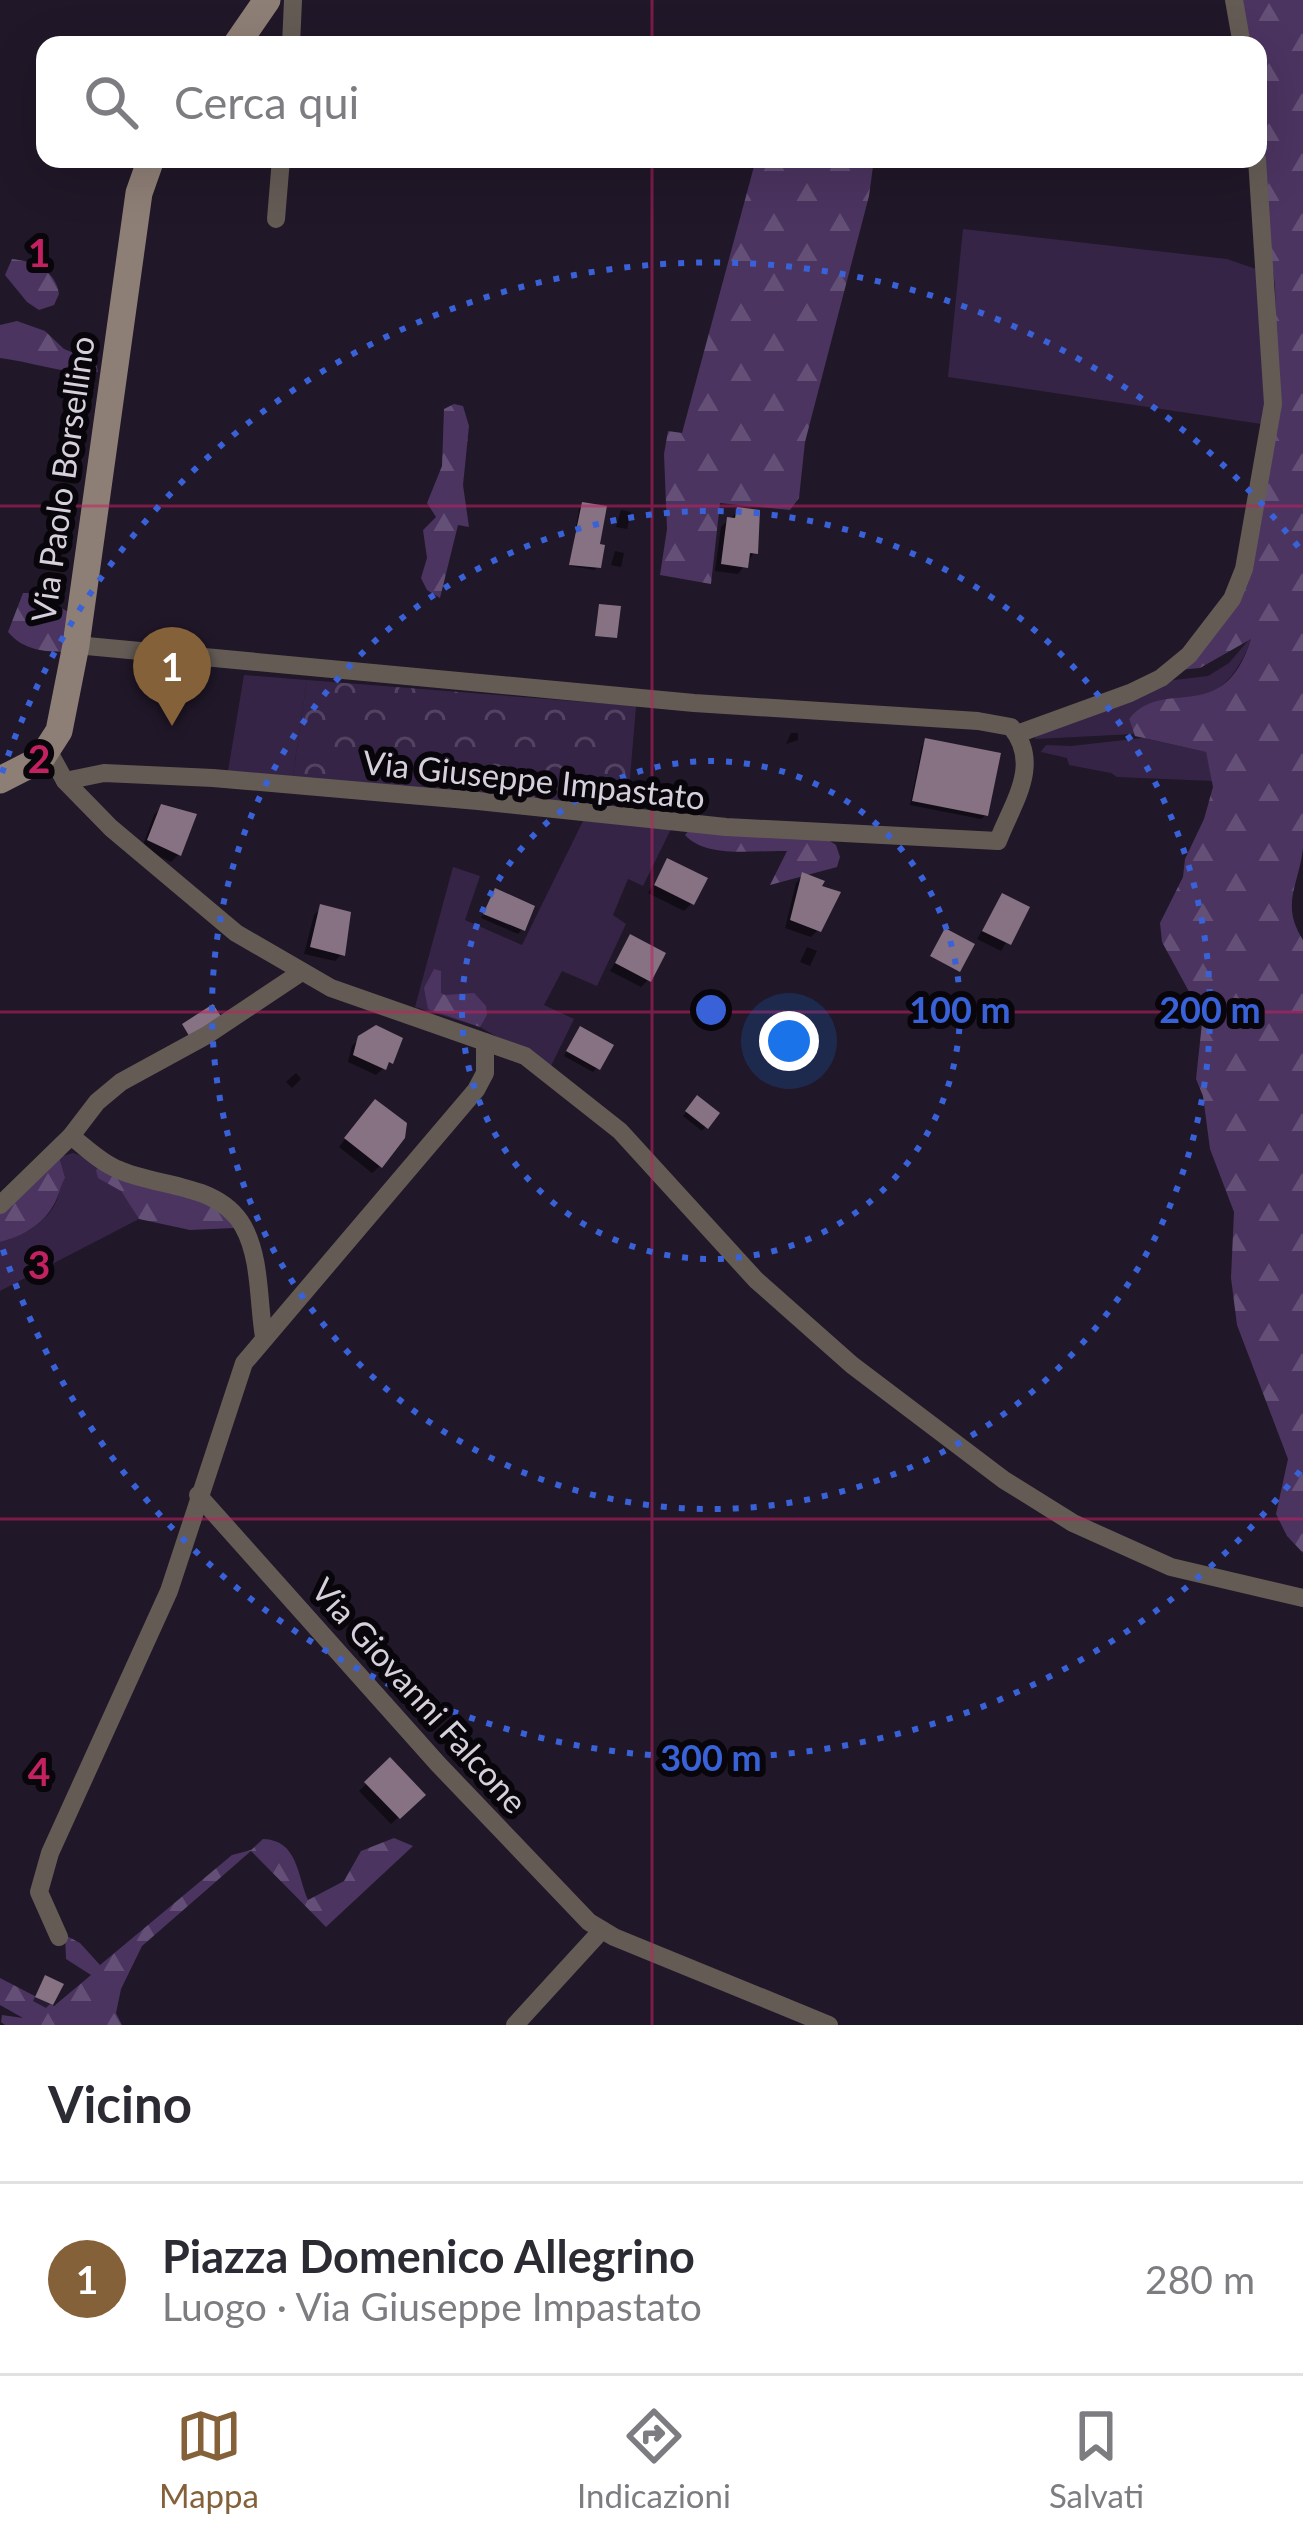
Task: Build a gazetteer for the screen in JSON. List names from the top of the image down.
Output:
{
  "streets": {
    "street": ["Via Paolo Borsellino", "Via Giuseppe Impastato", "Via Giovanni Falcone"]
  },
  "page": {
    "search": "Cerca qui",
    "pins": "1",
    "heading": "Vicino",
    "list": [
      {
        "mark": "1",
        "name": "Piazza Domenico Allegrino",
        "note": "Luogo · Via Giuseppe Impastato",
        "value": "280 m"
      }
    ],
    "nav": ["Mappa", "Indicazioni", "Salvati"]
  },
  "grid": {
    "rows": [
      "1",
      "2",
      "3",
      "4"
    ]
  },
  "rings": ["100 m", "200 m", "300 m"]
}
